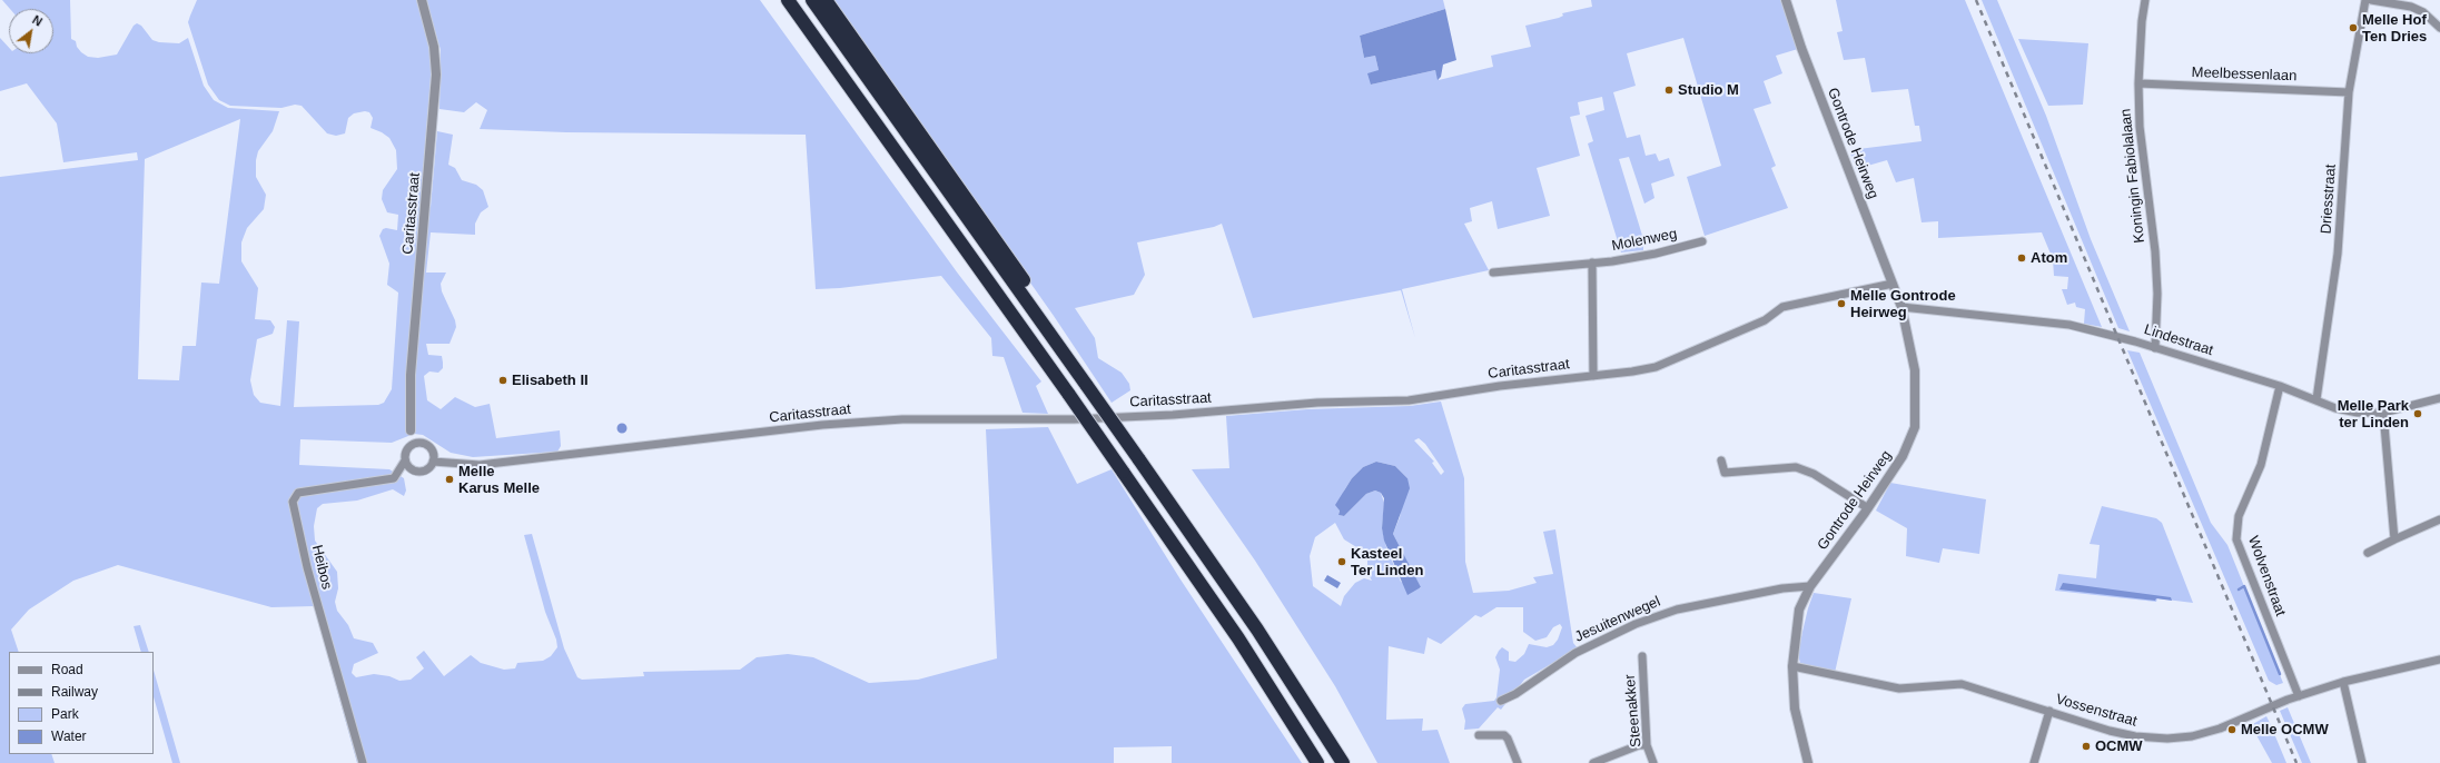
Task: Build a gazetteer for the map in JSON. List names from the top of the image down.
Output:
{
  "streets": {
    "street": [
      "Meelbessenlaan",
      "Gontrode Heirweg",
      "Koningin Fabiolalaan",
      "Driesstraat",
      "Caritasstraat",
      "Molenweg",
      "Lindestraat",
      "Heibos",
      "Wolvenstraat",
      "Jesuitenwegel",
      "Steenakker",
      "Vossenstraat"
    ]
  },
  "crossings": [
    ["Meelbessenlaan", "Koningin Fabiolalaan"],
    ["Meelbessenlaan", "Driesstraat"],
    ["Gontrode Heirweg", "Caritasstraat"],
    ["Gontrode Heirweg", "Lindestraat"],
    ["Gontrode Heirweg", "Jesuitenwegel"],
    ["Gontrode Heirweg", "Vossenstraat"],
    ["Koningin Fabiolalaan", "Lindestraat"],
    ["Driesstraat", "Lindestraat"],
    ["Caritasstraat", "Heibos"],
    ["Lindestraat", "Wolvenstraat"],
    ["Wolvenstraat", "Vossenstraat"]
  ],
  "places": [
    "Melle Hof Ten Dries",
    "Studio M",
    "Atom",
    "Melle Gontrode Heirweg",
    "Elisabeth II",
    "Melle Park ter Linden",
    "Melle Karus Melle",
    "Kasteel Ter Linden",
    "Melle OCMW",
    "OCMW"
  ],
  "legend": [
    "Road",
    "Railway",
    "Park",
    "Water"
  ],
  "north": "top right"
}
